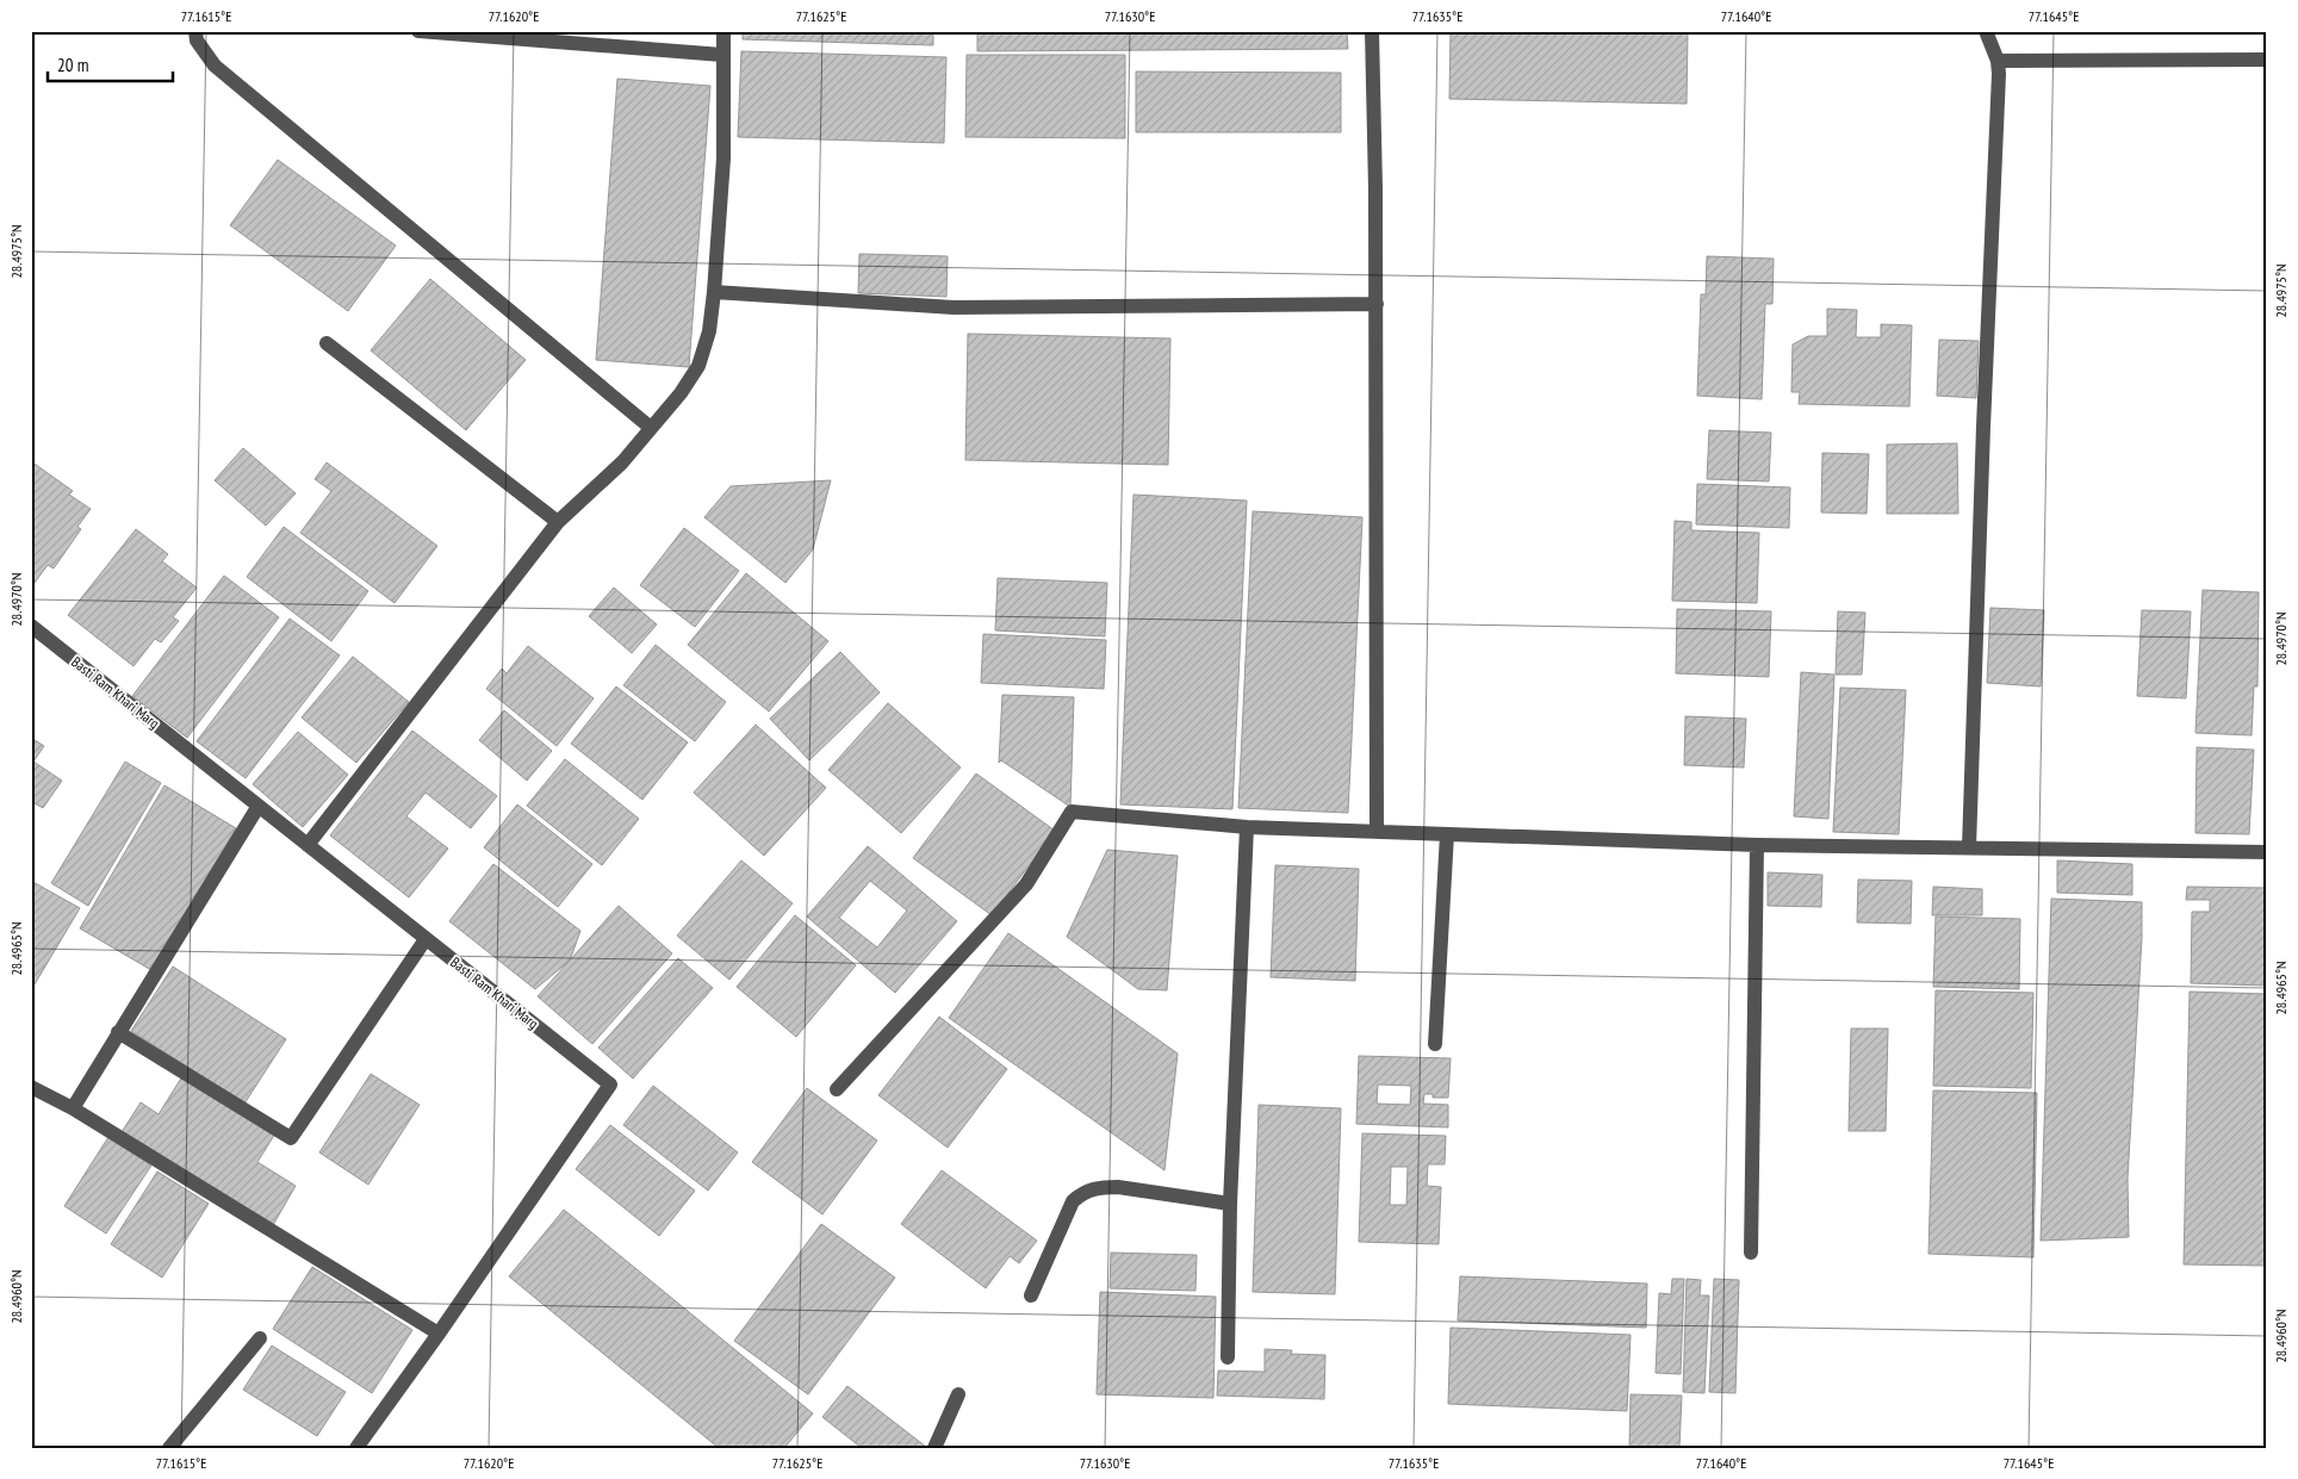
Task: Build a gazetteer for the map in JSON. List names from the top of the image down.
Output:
{
  "streets": {
    "street": ["Basti Ram Khari Marg"]
  },
  "scale_bar": "20 m",
  "coordinates": [
    "77.1615°E",
    "77.1620°E",
    "77.1625°E",
    "77.1630°E",
    "77.1635°E",
    "77.1640°E",
    "77.1645°E",
    "28.4975°N",
    "28.4970°N",
    "28.4965°N",
    "28.4960°N"
  ]
}
